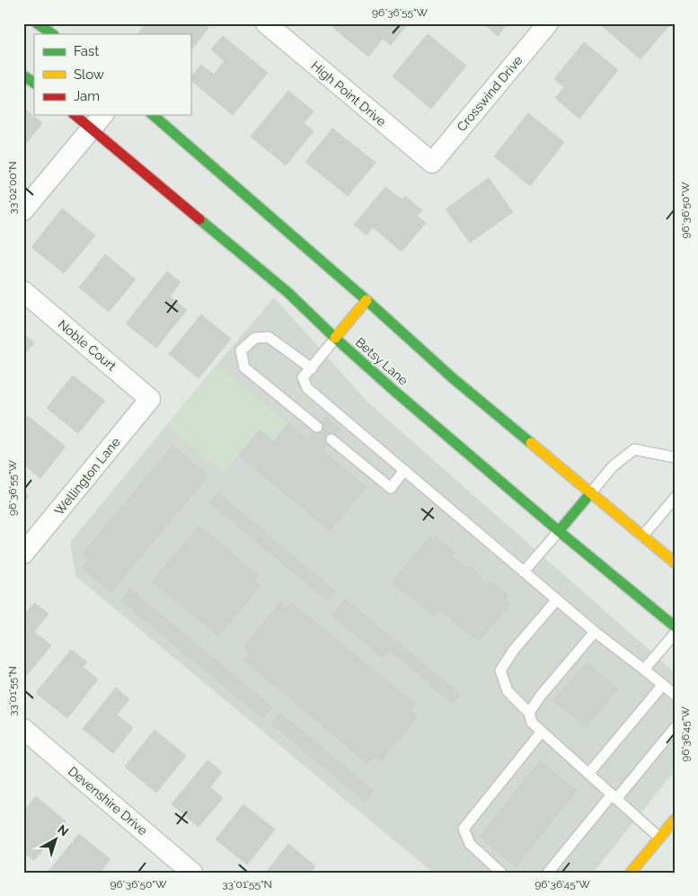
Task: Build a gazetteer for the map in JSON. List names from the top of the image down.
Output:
{
  "streets": {
    "main road": ["Betsy Lane"],
    "street": [
      "High Point Drive",
      "Crosswind Drive",
      "Noble Court",
      "Wellington Lane",
      "Devenshire Drive"
    ]
  },
  "crossings": [
    ["High Point Drive", "Crosswind Drive"],
    ["Noble Court", "Wellington Lane"]
  ],
  "legend": ["Fast", "Slow", "Jam"],
  "north": "top right",
  "coordinates": [
    "96°36'55\"W",
    "33°02'00\"N",
    "96°36'50\"W",
    "33°01'55\"N",
    "96°36'45\"W"
  ]
}
